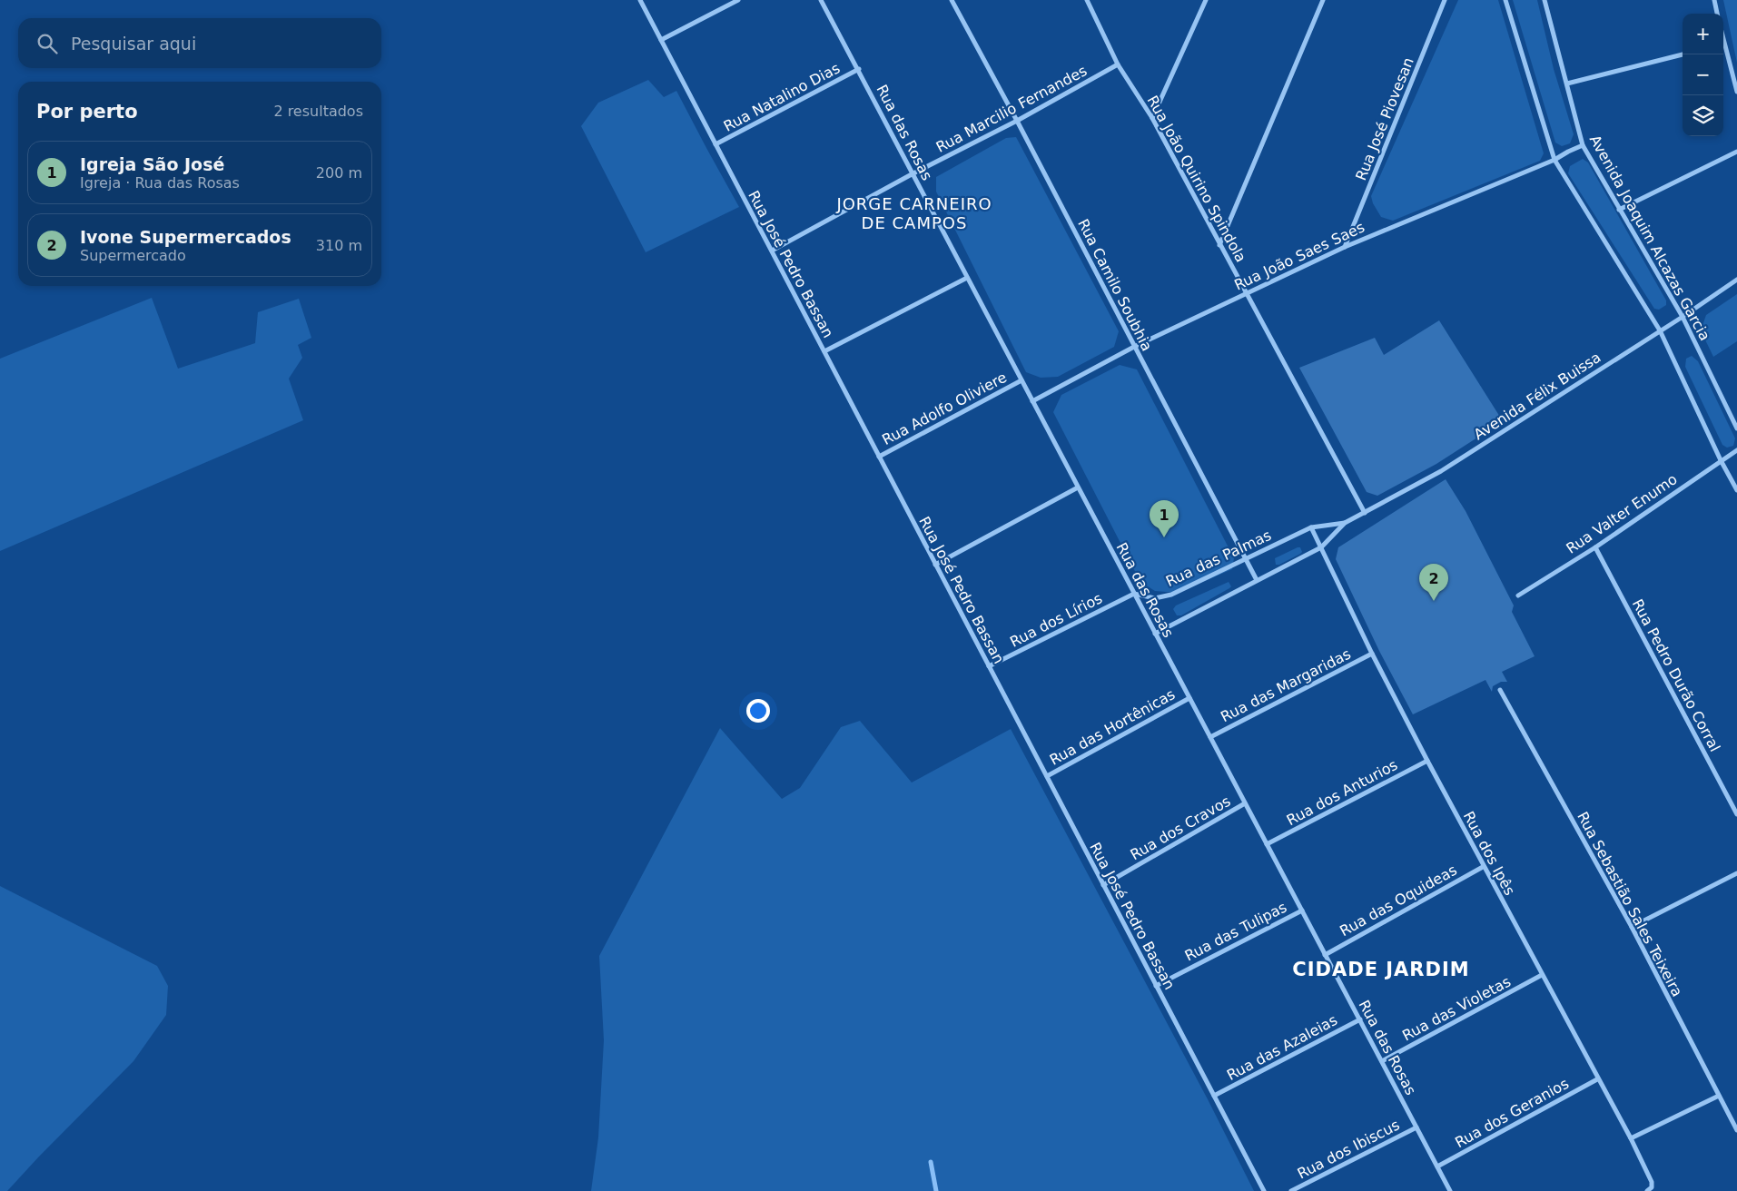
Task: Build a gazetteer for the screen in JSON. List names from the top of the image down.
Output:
{
  "streets": {
    "street": [
      "Rua Natalino Dias",
      "Rua Marcilio Fernandes",
      "Rua José Piovesan",
      "Rua das Rosas",
      "Rua João Quirino Spindola",
      "Avenida Joaquim Alcazas Garcia",
      "Rua João Saes Saes",
      "Rua José Pedro Bassan",
      "Rua Camilo Soubhia",
      "Avenida Félix Buissa",
      "Rua Adolfo Oliviere",
      "Rua Valter Enumo",
      "Rua das Palmas",
      "Rua dos Lírios",
      "Rua Pedro Durão Corral",
      "Rua das Margaridas",
      "Rua das Hortênicas",
      "Rua dos Anturios",
      "Rua dos Cravos",
      "Rua dos Ipês",
      "Rua das Oquideas",
      "Rua Sebastião Sales Teixeira",
      "Rua das Tulipas",
      "Rua das Violetas",
      "Rua das Azaleias",
      "Rua dos Geranios",
      "Rua dos Ibiscus"
    ]
  },
  "crossings": [
    ["Rua Natalino Dias", "Rua das Rosas"],
    ["Rua Natalino Dias", "Rua José Pedro Bassan"],
    ["Rua Marcilio Fernandes", "Rua das Rosas"],
    ["Rua Marcilio Fernandes", "Rua João Quirino Spindola"],
    ["Rua Marcilio Fernandes", "Rua José Pedro Bassan"],
    ["Rua Marcilio Fernandes", "Rua Camilo Soubhia"],
    ["Rua José Piovesan", "Rua João Saes Saes"],
    ["Rua das Rosas", "Rua João Saes Saes"],
    ["Rua das Rosas", "Rua Adolfo Oliviere"],
    ["Rua das Rosas", "Rua das Palmas"],
    ["Rua das Rosas", "Rua dos Lírios"],
    ["Rua das Rosas", "Rua das Margaridas"],
    ["Rua das Rosas", "Rua das Hortênicas"],
    ["Rua das Rosas", "Rua dos Anturios"],
    ["Rua das Rosas", "Rua dos Cravos"],
    ["Rua das Rosas", "Rua das Oquideas"],
    ["Rua das Rosas", "Rua das Tulipas"],
    ["Rua das Rosas", "Rua das Violetas"],
    ["Rua das Rosas", "Rua das Azaleias"],
    ["Rua das Rosas", "Rua dos Geranios"],
    ["Rua das Rosas", "Rua dos Ibiscus"],
    ["Rua João Quirino Spindola", "Rua João Saes Saes"],
    ["Rua João Quirino Spindola", "Avenida Félix Buissa"],
    ["Avenida Joaquim Alcazas Garcia", "Rua João Saes Saes"],
    ["Avenida Joaquim Alcazas Garcia", "Avenida Félix Buissa"],
    ["Rua João Saes Saes", "Rua Camilo Soubhia"],
    ["Rua José Pedro Bassan", "Rua Adolfo Oliviere"],
    ["Rua José Pedro Bassan", "Rua dos Lírios"],
    ["Rua José Pedro Bassan", "Rua das Hortênicas"],
    ["Rua José Pedro Bassan", "Rua dos Cravos"],
    ["Rua José Pedro Bassan", "Rua das Tulipas"],
    ["Rua José Pedro Bassan", "Rua das Azaleias"],
    ["Rua Camilo Soubhia", "Rua das Palmas"],
    ["Avenida Félix Buissa", "Rua das Palmas"],
    ["Avenida Félix Buissa", "Rua dos Ipês"],
    ["Rua Valter Enumo", "Rua Pedro Durão Corral"],
    ["Rua das Palmas", "Rua dos Lírios"],
    ["Rua das Palmas", "Rua dos Ipês"],
    ["Rua das Margaridas", "Rua dos Ipês"],
    ["Rua dos Anturios", "Rua dos Ipês"],
    ["Rua dos Ipês", "Rua das Oquideas"],
    ["Rua dos Ipês", "Rua das Violetas"],
    ["Rua dos Ipês", "Rua dos Geranios"]
  ],
  "districts": ["JORGE CARNEIRO DE CAMPOS", "CIDADE JARDIM"],
  "page": {
    "map_buttons": ["+", "−"],
    "search": "Pesquisar aqui",
    "heading": ["Por perto", "2 resultados"],
    "list": [
      {
        "mark": "1",
        "name": "Igreja São José",
        "note": "Igreja · Rua das Rosas",
        "value": "200 m"
      },
      {
        "mark": "2",
        "name": "Ivone Supermercados",
        "note": "Supermercado",
        "value": "310 m"
      }
    ],
    "pins": ["1", "2"]
  }
}
